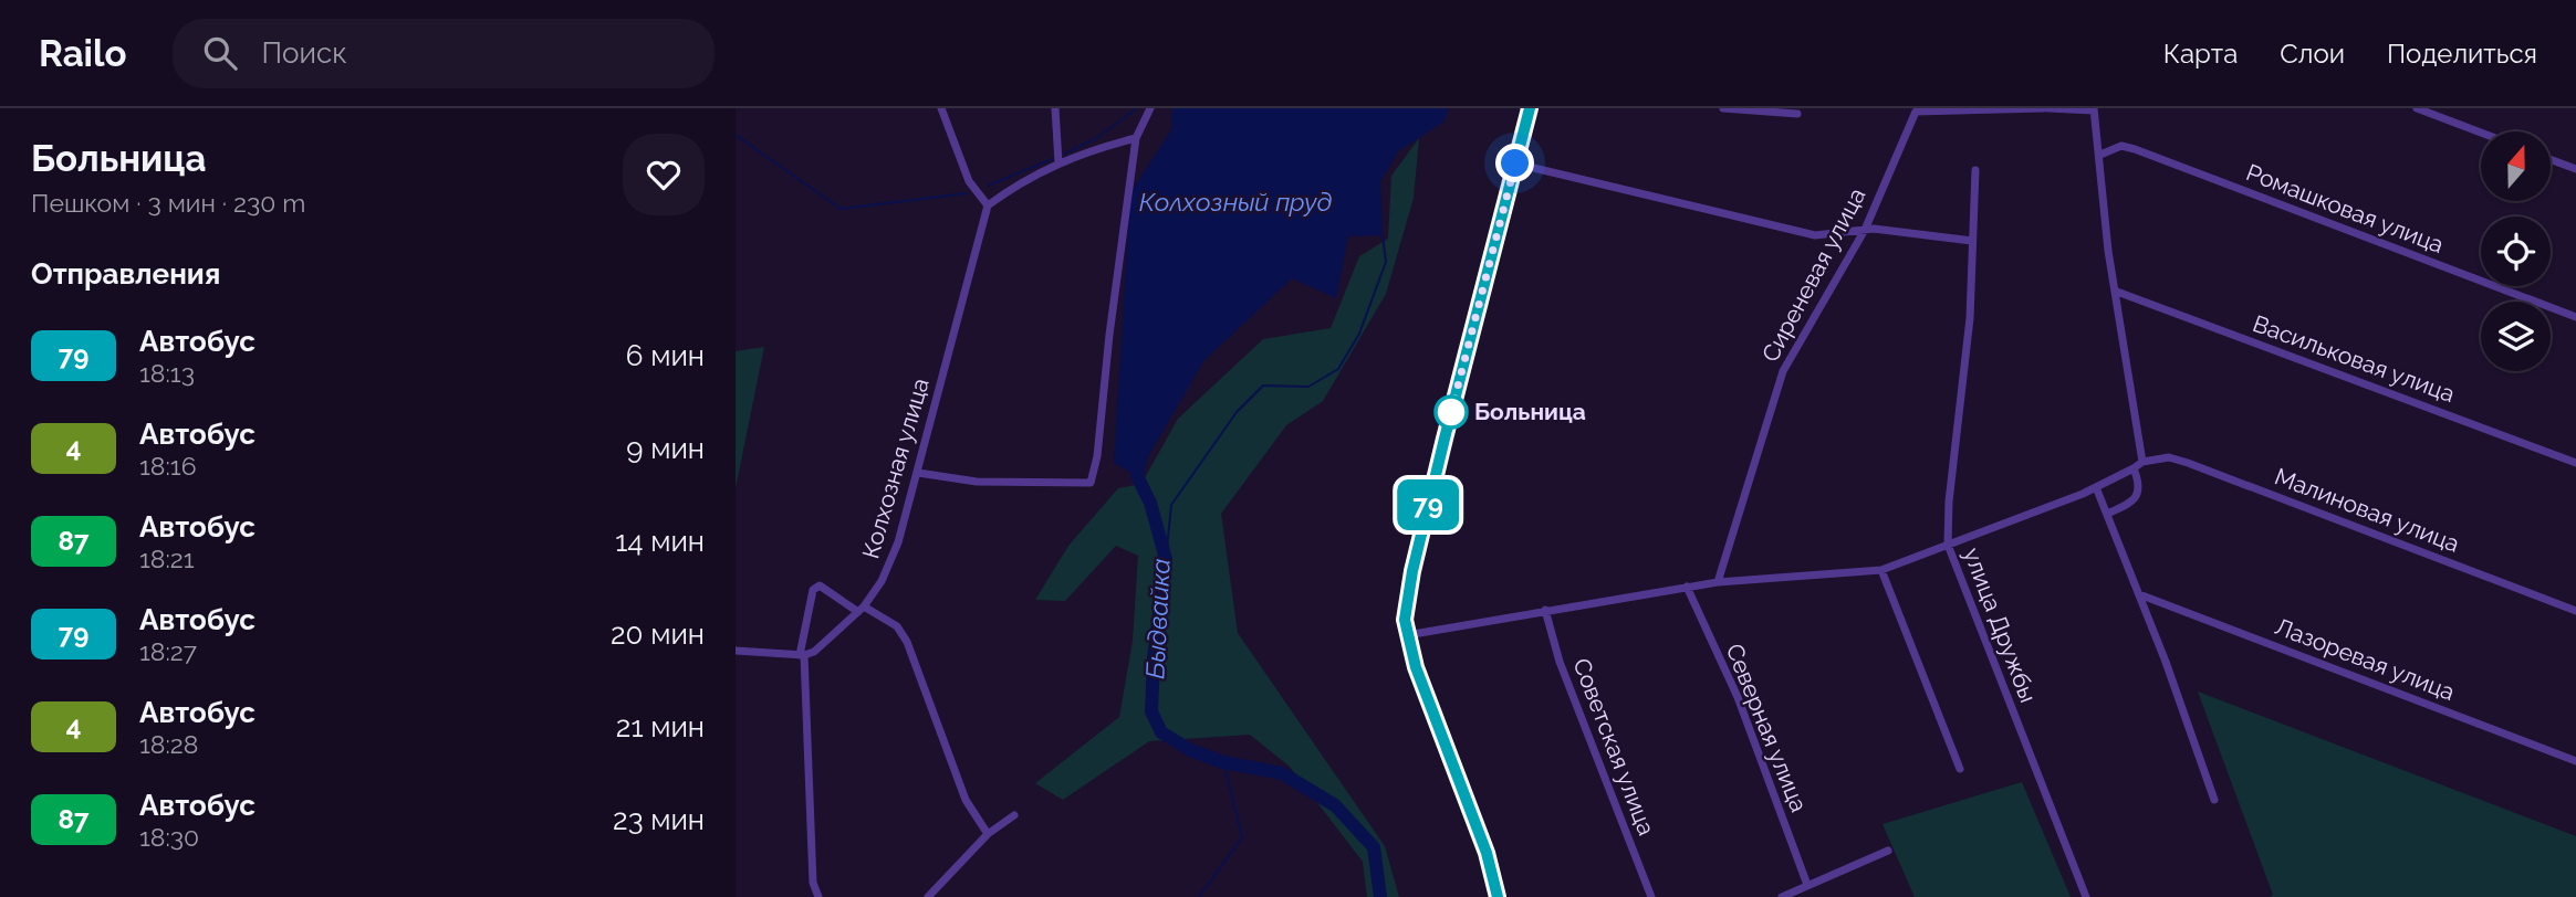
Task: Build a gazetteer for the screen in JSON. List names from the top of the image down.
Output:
{
  "streets": {
    "street": [
      "Ромашковая улица",
      "Сиреневая улица",
      "Васильковая улица",
      "Колхозная улица",
      "Малиновая улица",
      "улица Дружбы",
      "Лазоревая улица",
      "Северная улица",
      "Советская улица"
    ]
  },
  "water": ["Колхозный пруд", "Быдвайка"],
  "places": ["Больница"],
  "lines": ["bus line 79"],
  "north": "top",
  "page": {
    "header": "Railo",
    "search": "Поиск",
    "nav": ["Карта", "Слои", "Поделиться"],
    "heading": [
      ["Больница", "Пешком · 3 мин · 230 m"],
      "Отправления"
    ],
    "on_map": "79",
    "list": [
      {
        "mark": "79",
        "name": "Автобус",
        "note": "18:13",
        "value": "6 мин"
      },
      {
        "mark": "4",
        "name": "Автобус",
        "note": "18:16",
        "value": "9 мин"
      },
      {
        "mark": "87",
        "name": "Автобус",
        "note": "18:21",
        "value": "14 мин"
      },
      {
        "mark": "79",
        "name": "Автобус",
        "note": "18:27",
        "value": "20 мин"
      },
      {
        "mark": "4",
        "name": "Автобус",
        "note": "18:28",
        "value": "21 мин"
      },
      {
        "mark": "87",
        "name": "Автобус",
        "note": "18:30",
        "value": "23 мин"
      }
    ]
  }
}
